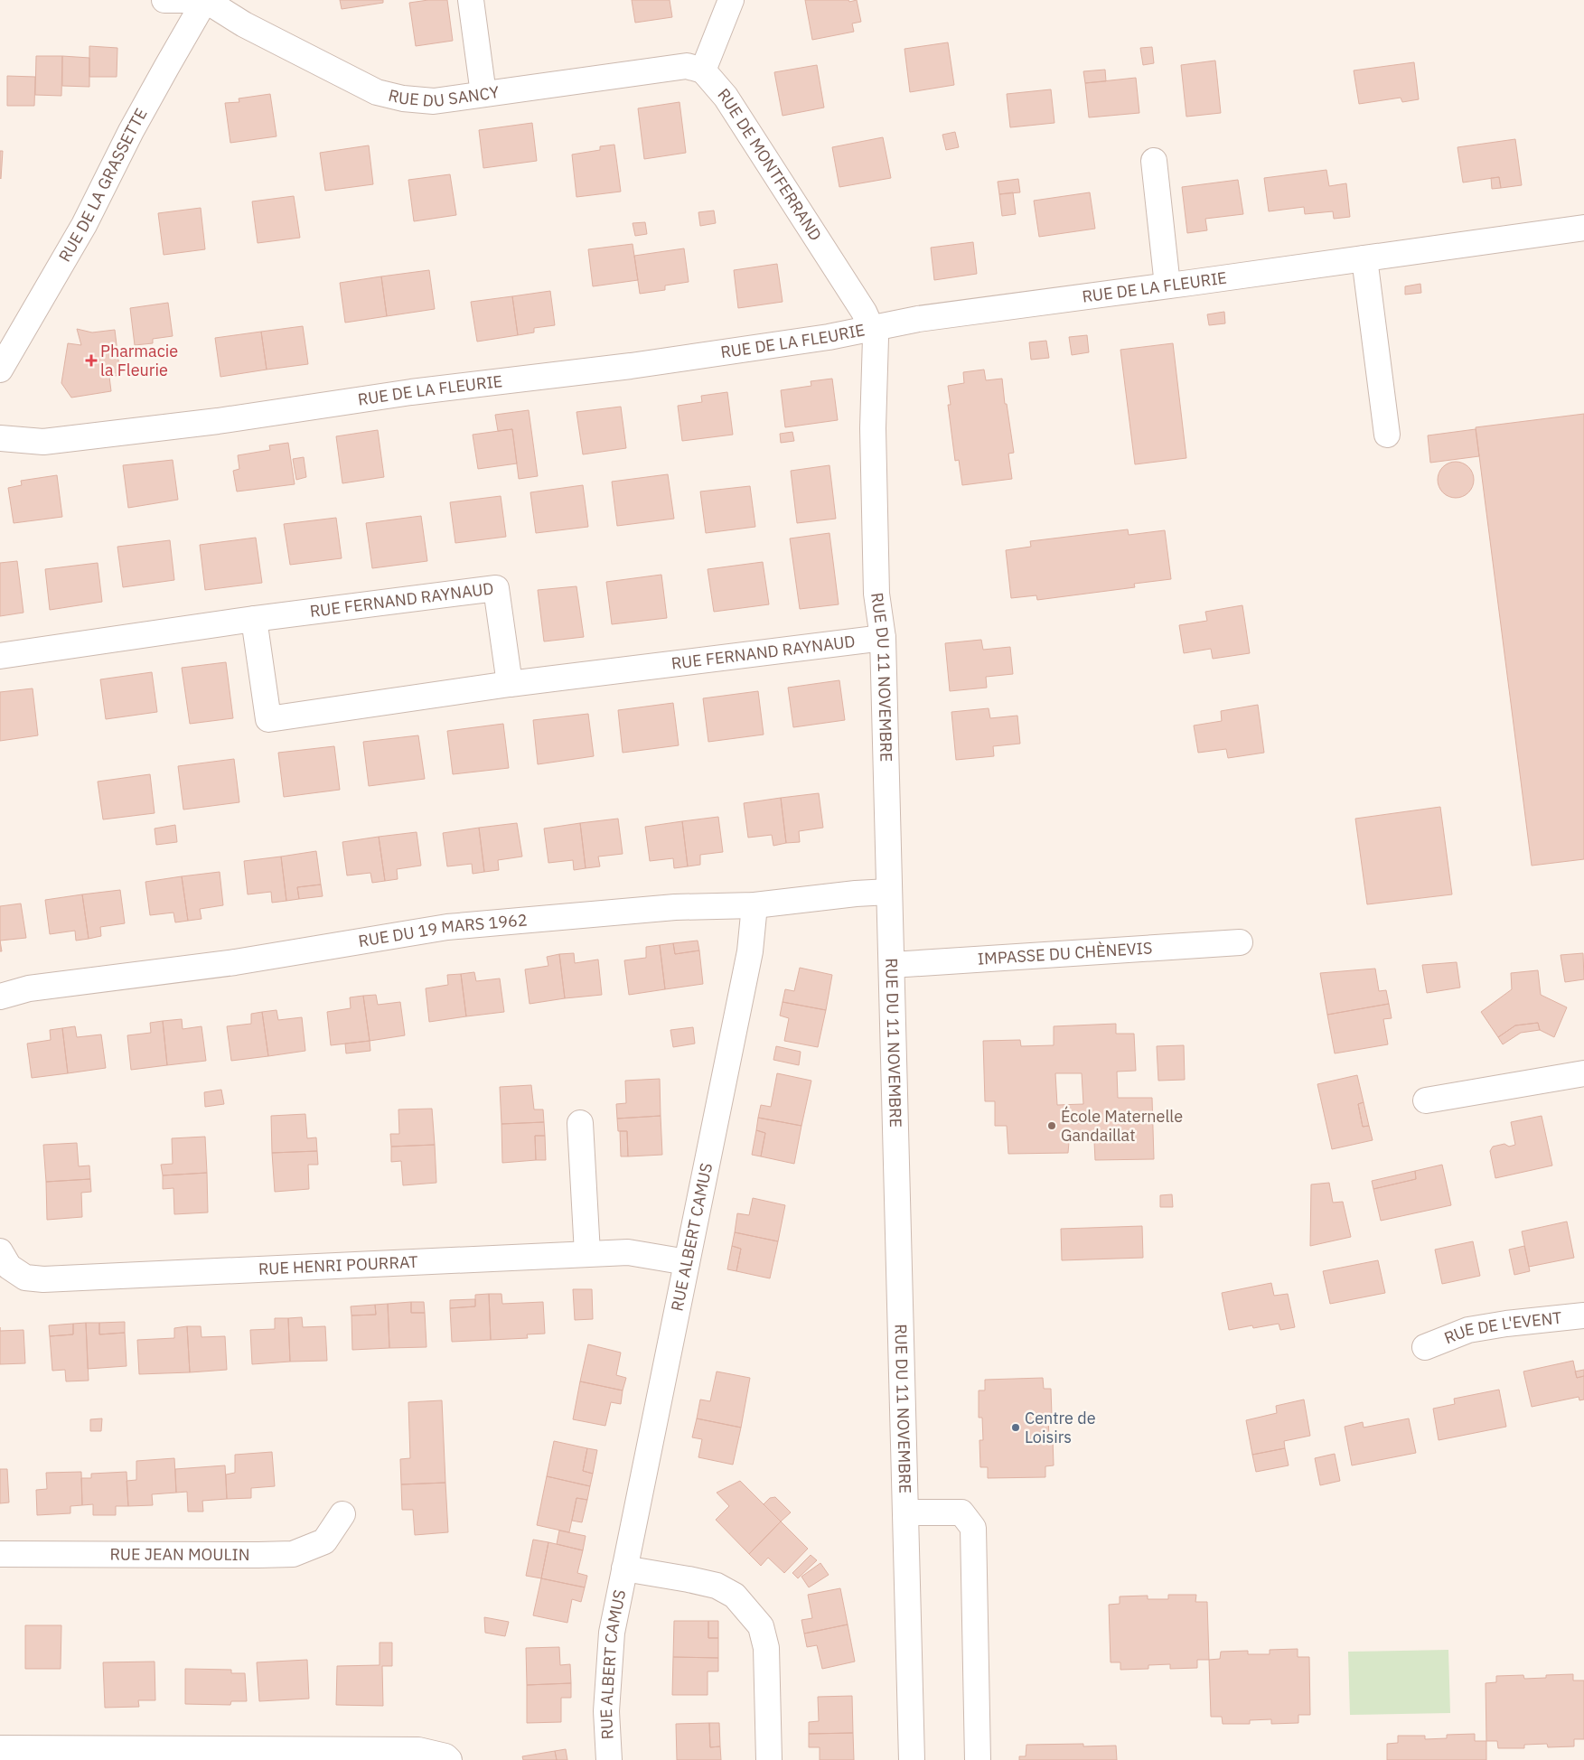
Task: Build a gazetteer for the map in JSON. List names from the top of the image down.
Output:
{
  "streets": {
    "street": [
      "RUE DU SANCY",
      "RUE DE MONTFERRAND",
      "RUE DE LA GRASSETTE",
      "RUE DE LA FLEURIE",
      "RUE FERNAND RAYNAUD",
      "RUE DU 11 NOVEMBRE",
      "RUE DU 19 MARS 1962",
      "IMPASSE DU CHÈNEVIS",
      "RUE ALBERT CAMUS",
      "RUE HENRI POURRAT",
      "RUE DE L'EVENT",
      "RUE JEAN MOULIN"
    ]
  },
  "crossings": [
    ["RUE DU SANCY", "RUE DE MONTFERRAND"],
    ["RUE DU SANCY", "RUE DE LA GRASSETTE"],
    ["RUE DE MONTFERRAND", "RUE DE LA FLEURIE"],
    ["RUE DE MONTFERRAND", "RUE DU 11 NOVEMBRE"],
    ["RUE DE LA FLEURIE", "RUE DU 11 NOVEMBRE"],
    ["RUE FERNAND RAYNAUD", "RUE DU 11 NOVEMBRE"],
    ["RUE DU 11 NOVEMBRE", "RUE DU 19 MARS 1962"],
    ["RUE DU 11 NOVEMBRE", "IMPASSE DU CHÈNEVIS"],
    ["RUE DU 19 MARS 1962", "RUE ALBERT CAMUS"],
    ["RUE ALBERT CAMUS", "RUE HENRI POURRAT"]
  ],
  "places": {
    "health": ["Pharmacie la Fleurie"],
    "other": ["École Maternelle Gandaillat", "Centre de Loisirs"]
  }
}
